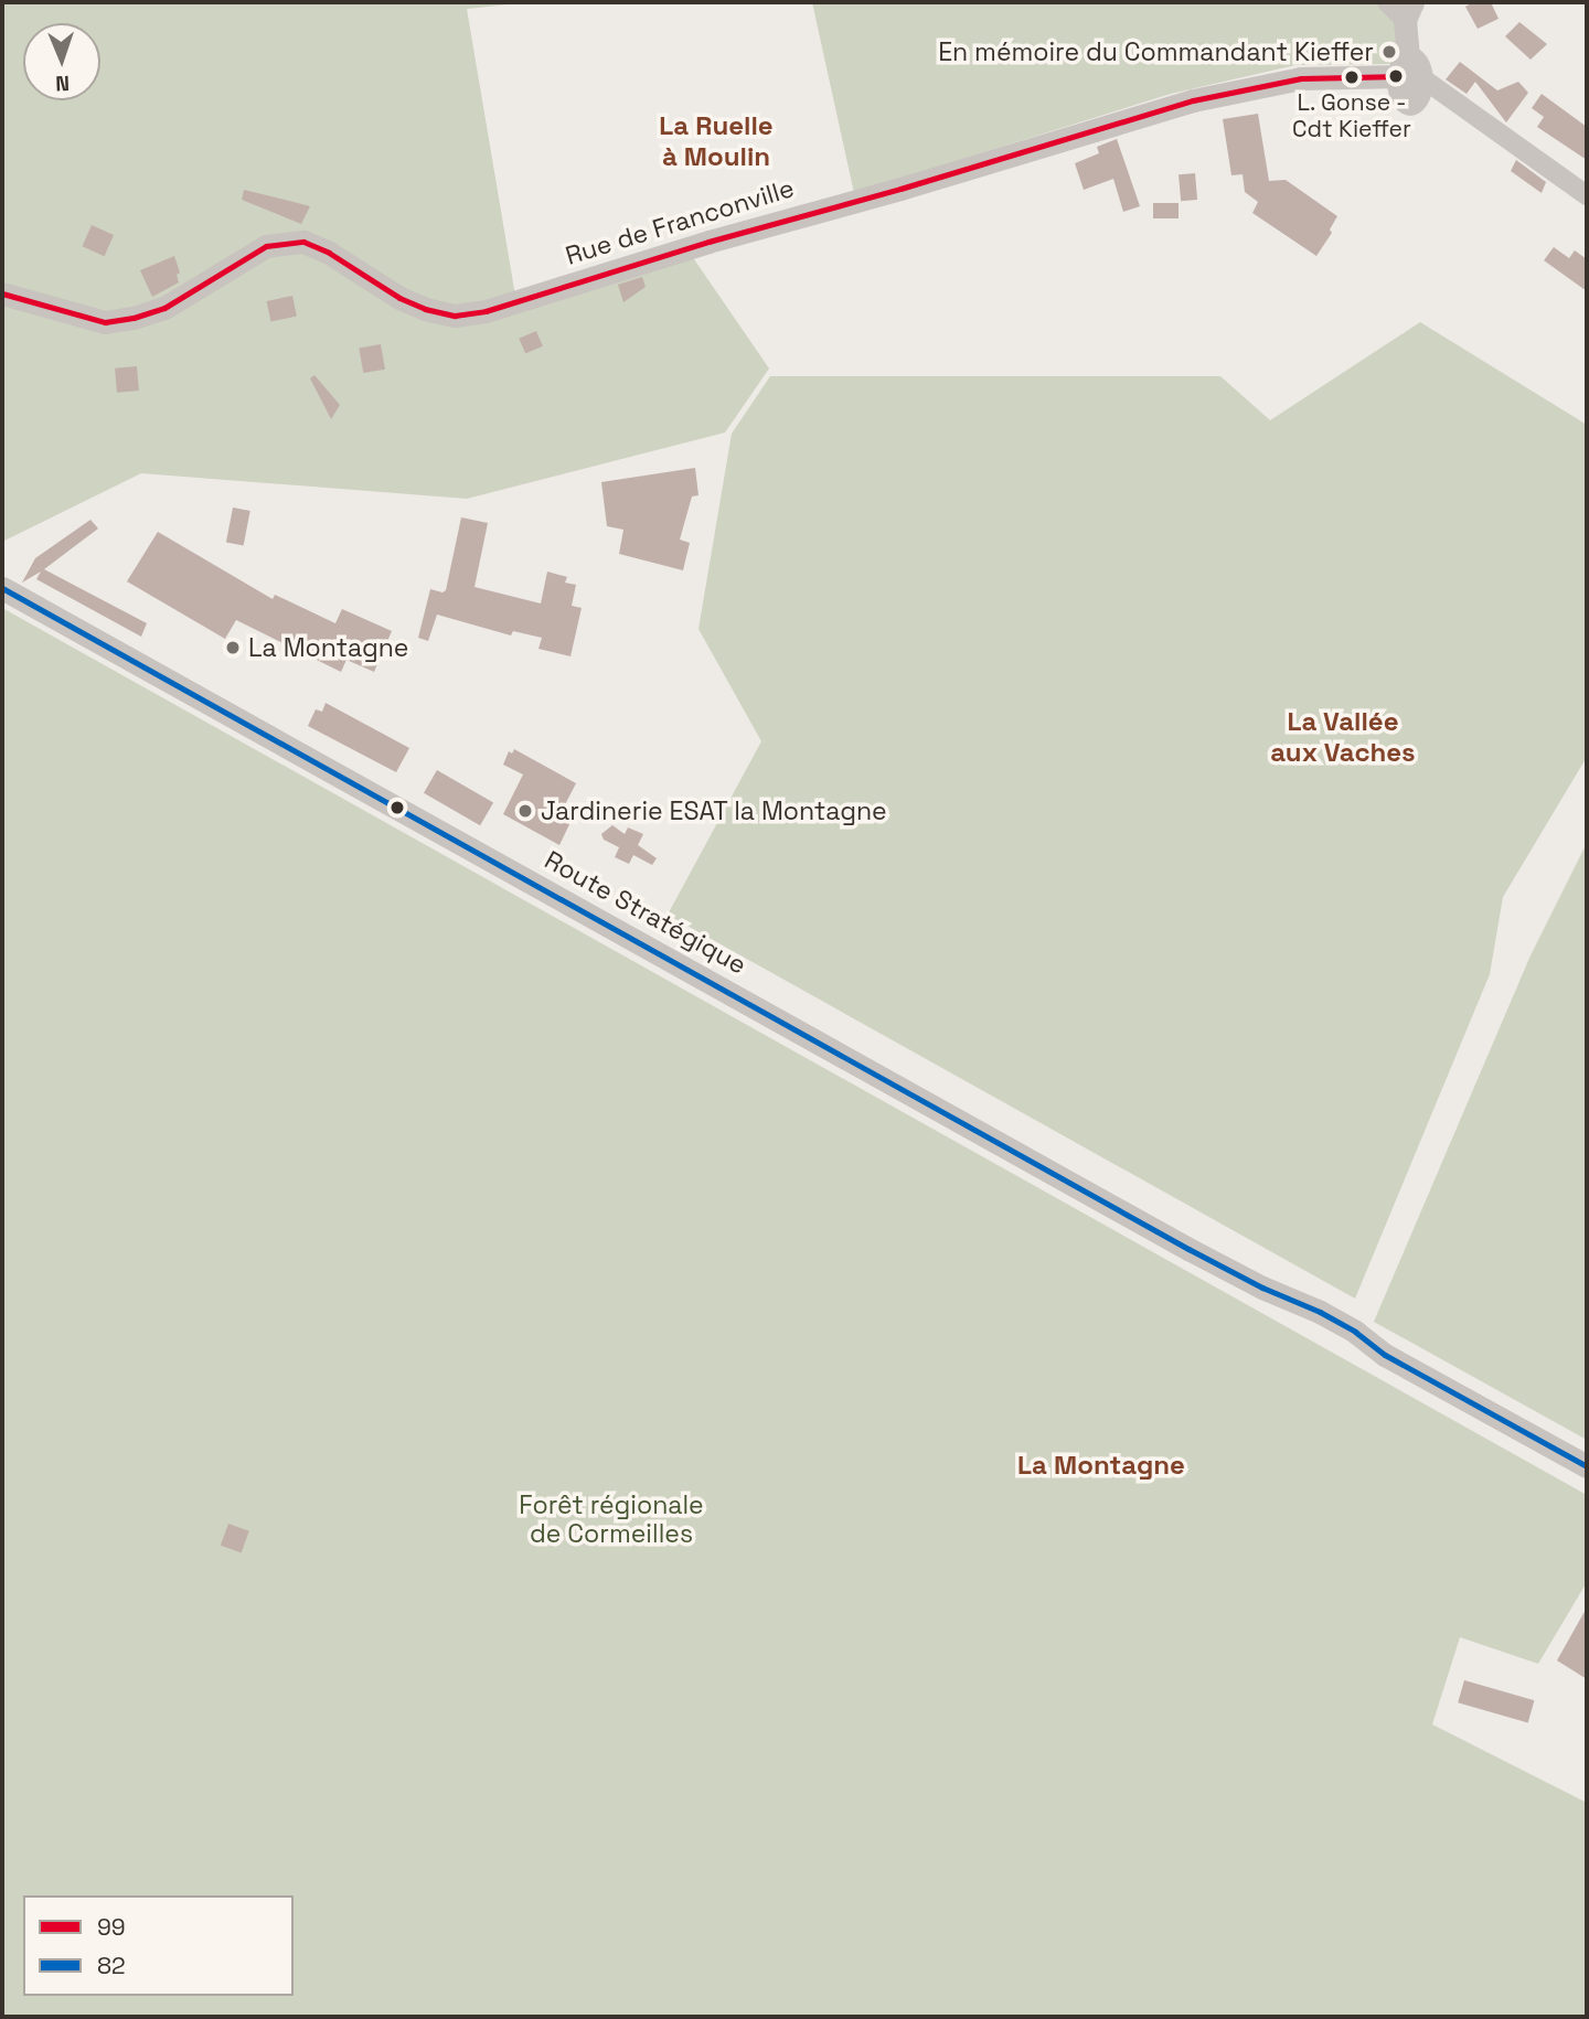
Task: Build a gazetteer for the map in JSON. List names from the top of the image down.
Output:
{
  "streets": {
    "street": ["Rue de Franconville", "Route Stratégique"]
  },
  "districts": ["La Ruelle à Moulin", "La Vallée aux Vaches", "La Montagne"],
  "parks": ["Forêt régionale de Cormeilles"],
  "places": [
    "En mémoire du Commandant Kieffer",
    "L. Gonse - Cdt Kieffer",
    "La Montagne",
    "Jardinerie ESAT la Montagne"
  ],
  "lines": ["transit line 99", "transit line 82"],
  "legend": ["99", "82"],
  "north": "bottom"
}
